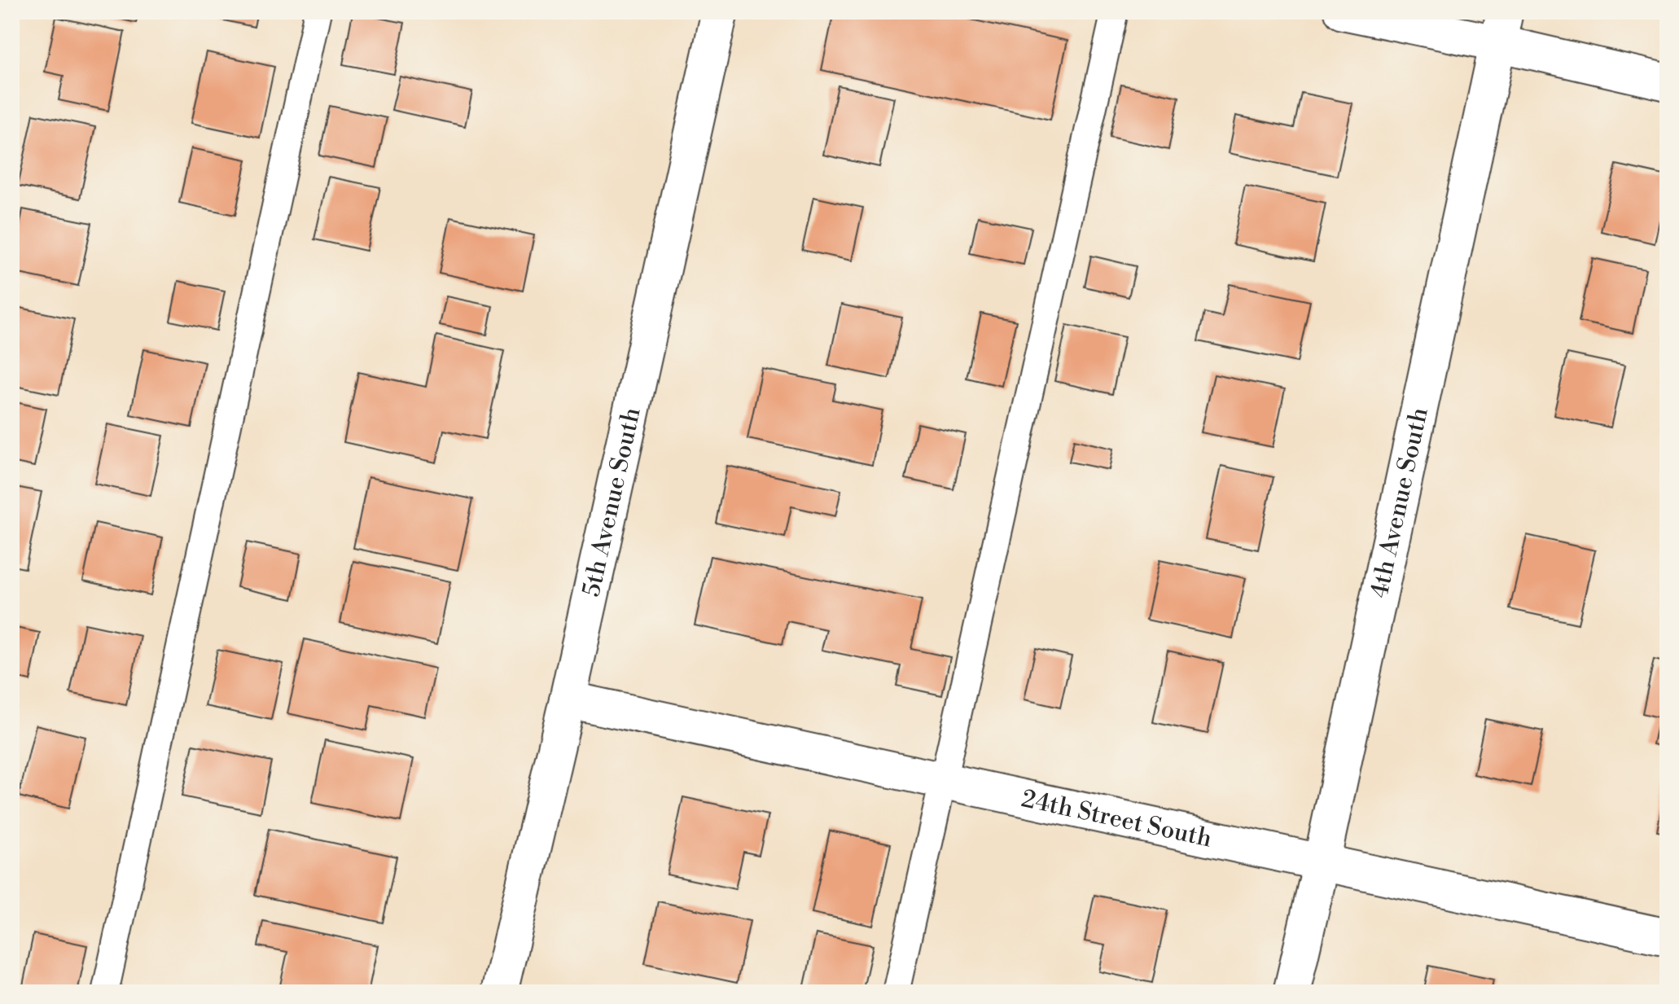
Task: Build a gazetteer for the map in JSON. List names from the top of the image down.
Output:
{
  "streets": {
    "street": ["5th Avenue South", "4th Avenue South", "24th Street South"]
  },
  "crossings": [
    ["5th Avenue South", "24th Street South"],
    ["4th Avenue South", "24th Street South"]
  ]
}
